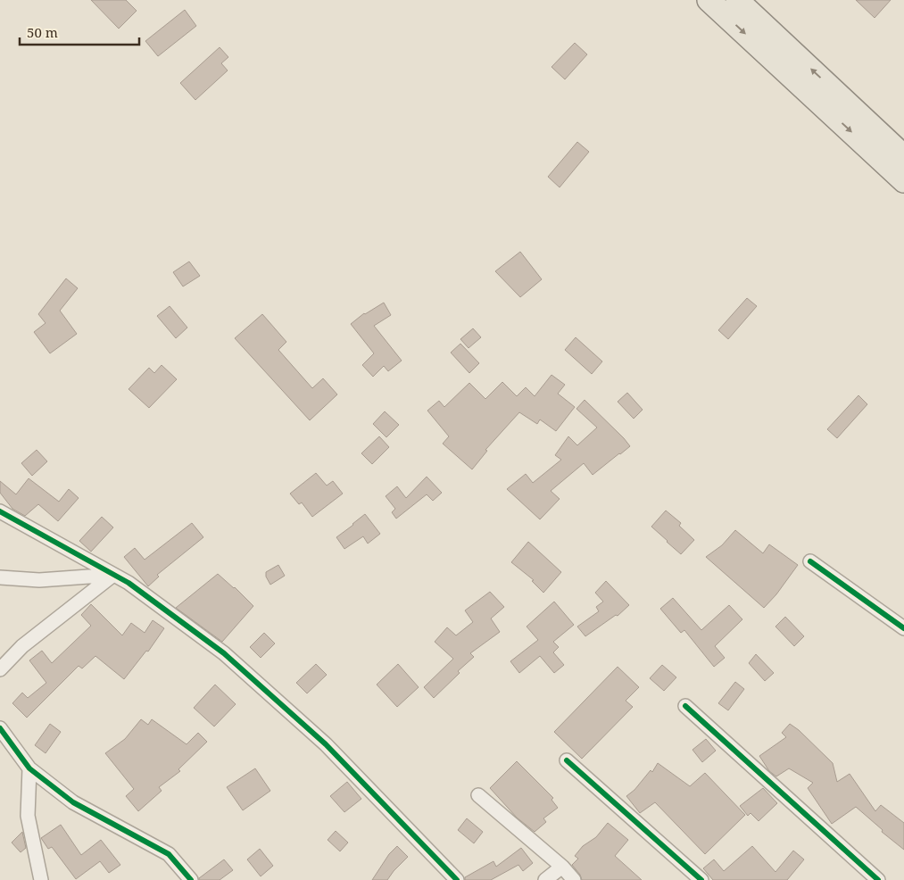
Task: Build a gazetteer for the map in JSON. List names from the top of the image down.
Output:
{
  "scale_bar": "50 m"
}
